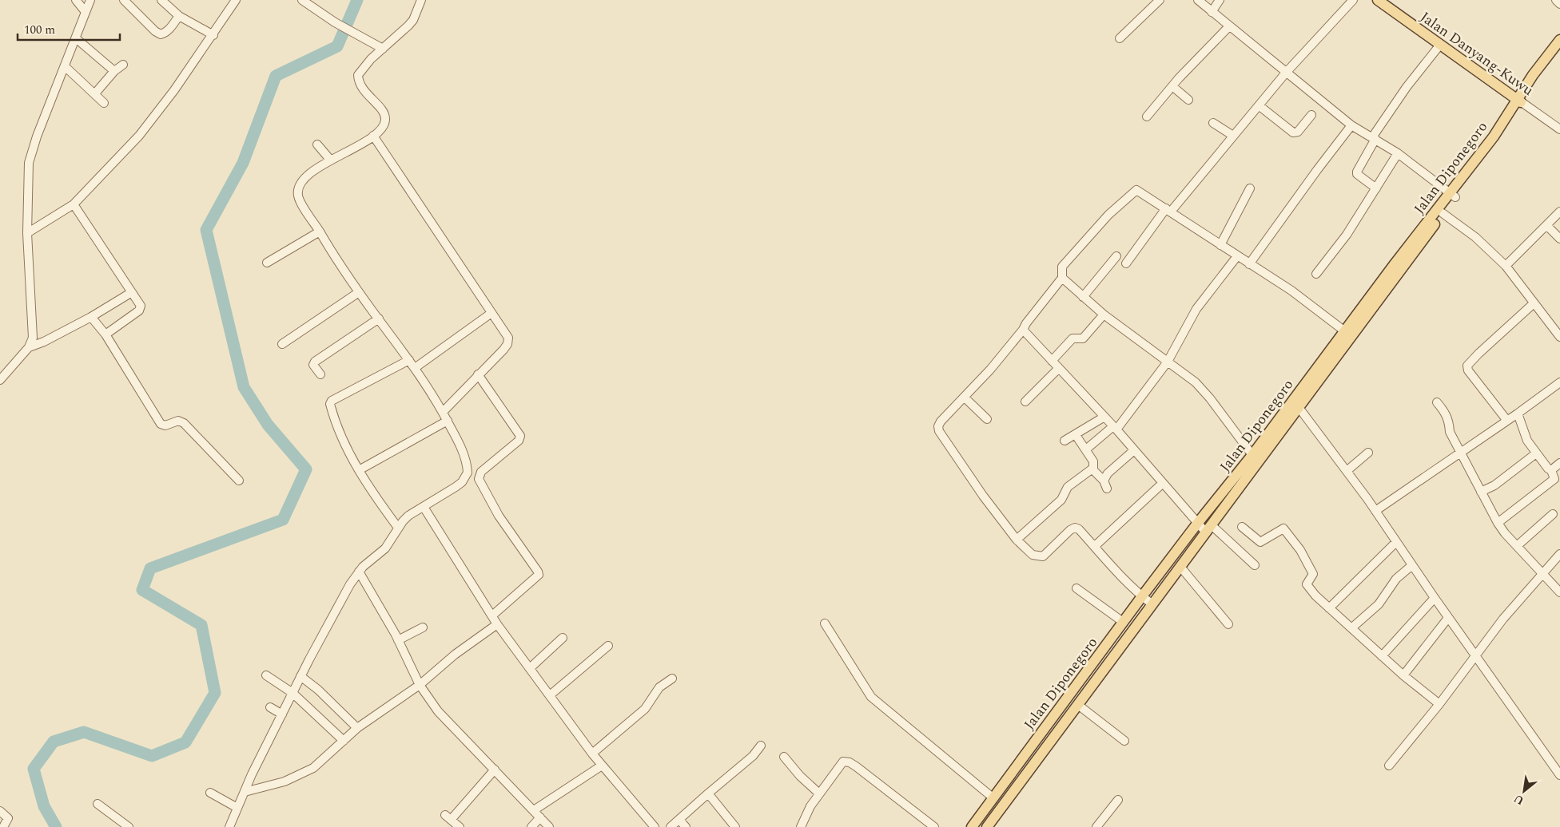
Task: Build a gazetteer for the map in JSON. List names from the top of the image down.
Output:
{
  "streets": {
    "main road": ["Jalan Danyang-Kuwu", "Jalan Diponegoro"]
  },
  "crossings": [
    ["Jalan Danyang-Kuwu", "Jalan Diponegoro"]
  ],
  "scale_bar": "100 m",
  "north": "bottom left"
}
